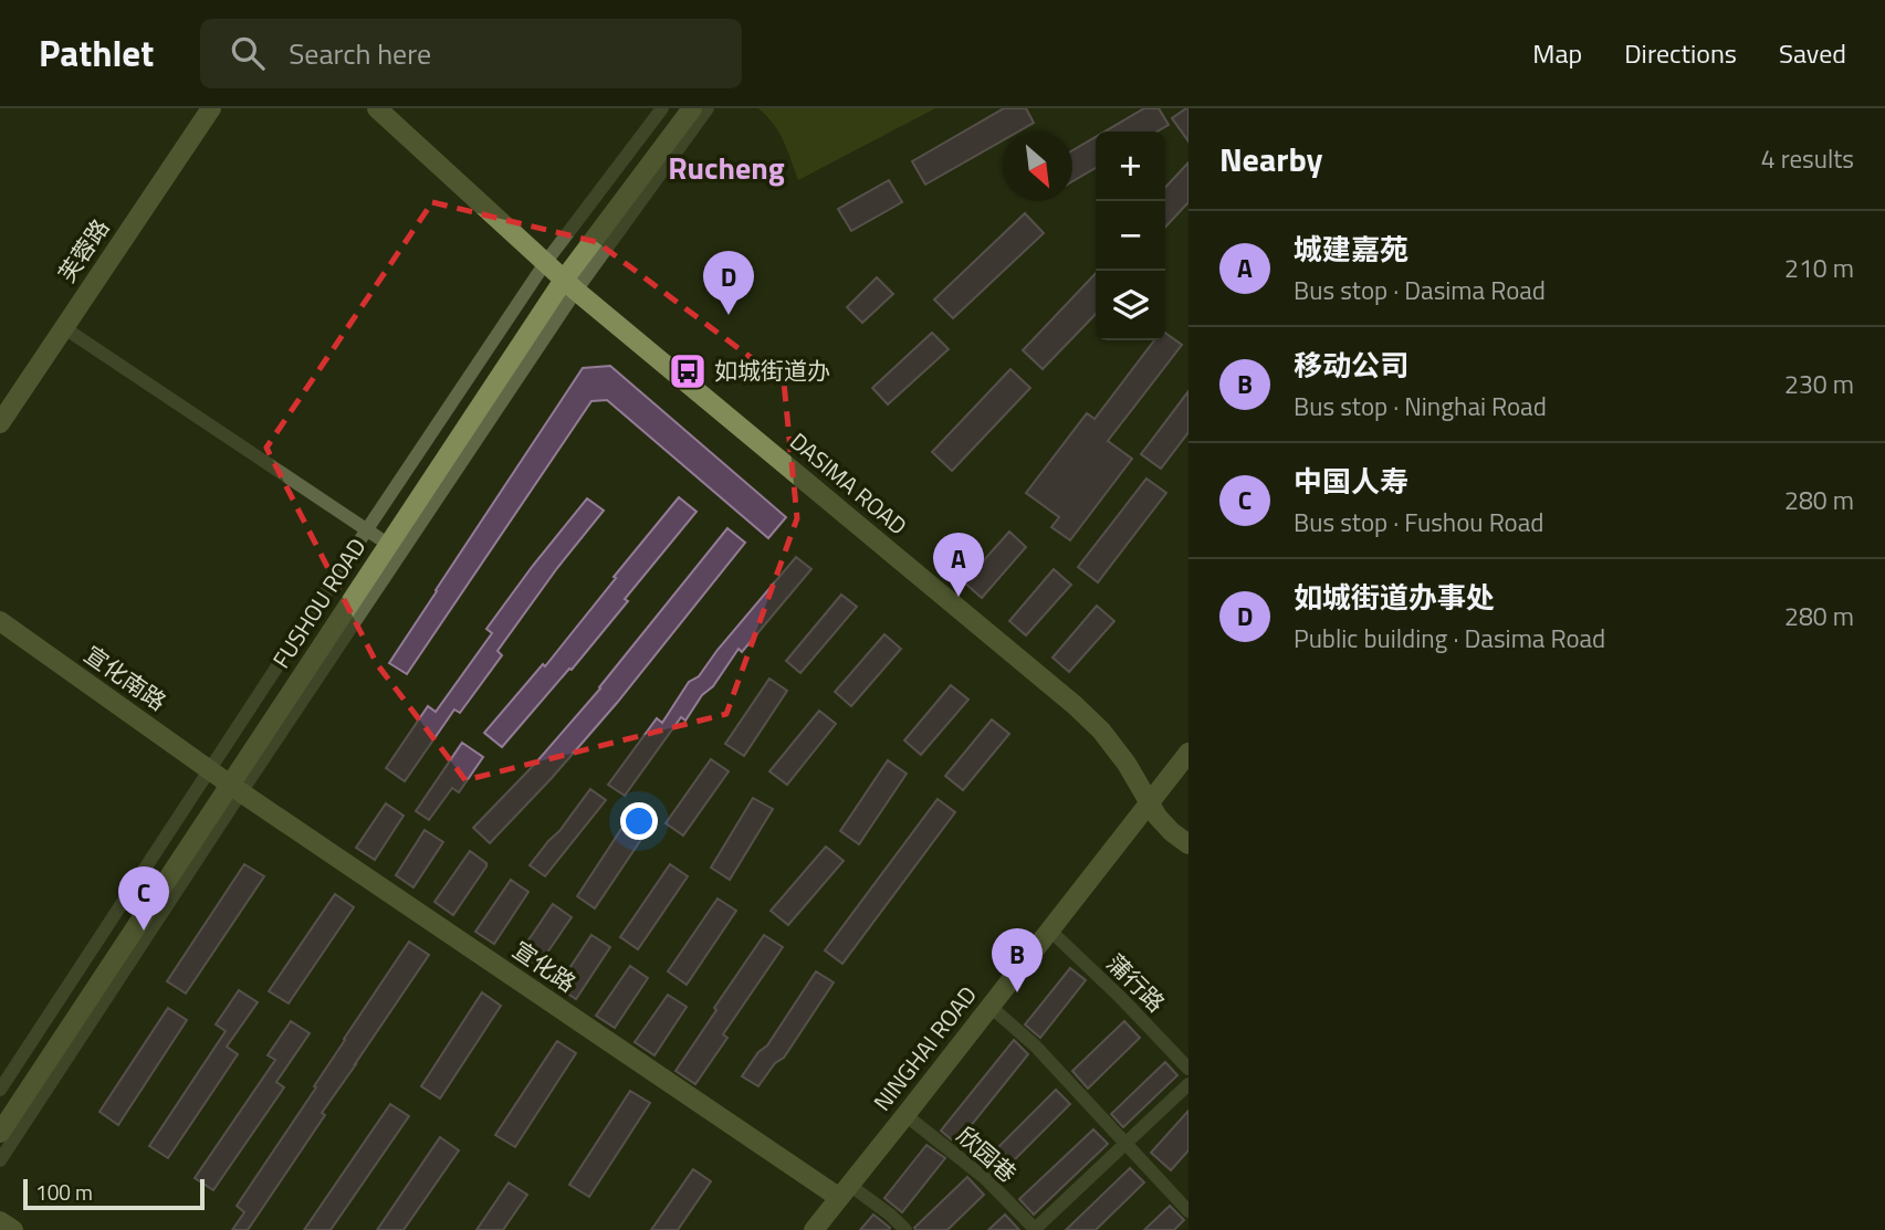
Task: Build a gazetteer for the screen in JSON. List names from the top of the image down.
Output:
{
  "streets": {
    "street": [
      "芙蓉路",
      "DASIMA ROAD",
      "FUSHOU ROAD",
      "宣化南路",
      "宣化路",
      "蒲行路",
      "NINGHAI ROAD",
      "欣园巷"
    ]
  },
  "crossings": [
    ["DASIMA ROAD", "FUSHOU ROAD"],
    ["DASIMA ROAD", "NINGHAI ROAD"],
    ["FUSHOU ROAD", "宣化南路"],
    ["FUSHOU ROAD", "宣化路"],
    ["宣化南路", "宣化路"],
    ["宣化路", "NINGHAI ROAD"],
    ["蒲行路", "NINGHAI ROAD"],
    ["NINGHAI ROAD", "欣园巷"]
  ],
  "districts": ["Rucheng"],
  "places": {
    "bus stop": ["如城街道办"]
  },
  "scale_bar": "100 m",
  "north": "bottom right",
  "page": {
    "header": "Pathlet",
    "search": "Search here",
    "nav": ["Map", "Directions", "Saved"],
    "heading": ["Nearby", "4 results"],
    "map_buttons": ["+", "−"],
    "list": [
      {
        "mark": "A",
        "name": "城建嘉苑",
        "note": "Bus stop · Dasima Road",
        "value": "210 m"
      },
      {
        "mark": "B",
        "name": "移动公司",
        "note": "Bus stop · Ninghai Road",
        "value": "230 m"
      },
      {
        "mark": "C",
        "name": "中国人寿",
        "note": "Bus stop · Fushou Road",
        "value": "280 m"
      },
      {
        "mark": "D",
        "name": "如城街道办事处",
        "note": "Public building · Dasima Road",
        "value": "280 m"
      }
    ],
    "pins": [
      "D",
      "A",
      "C",
      "B"
    ],
    "scale": "100 m"
  }
}
